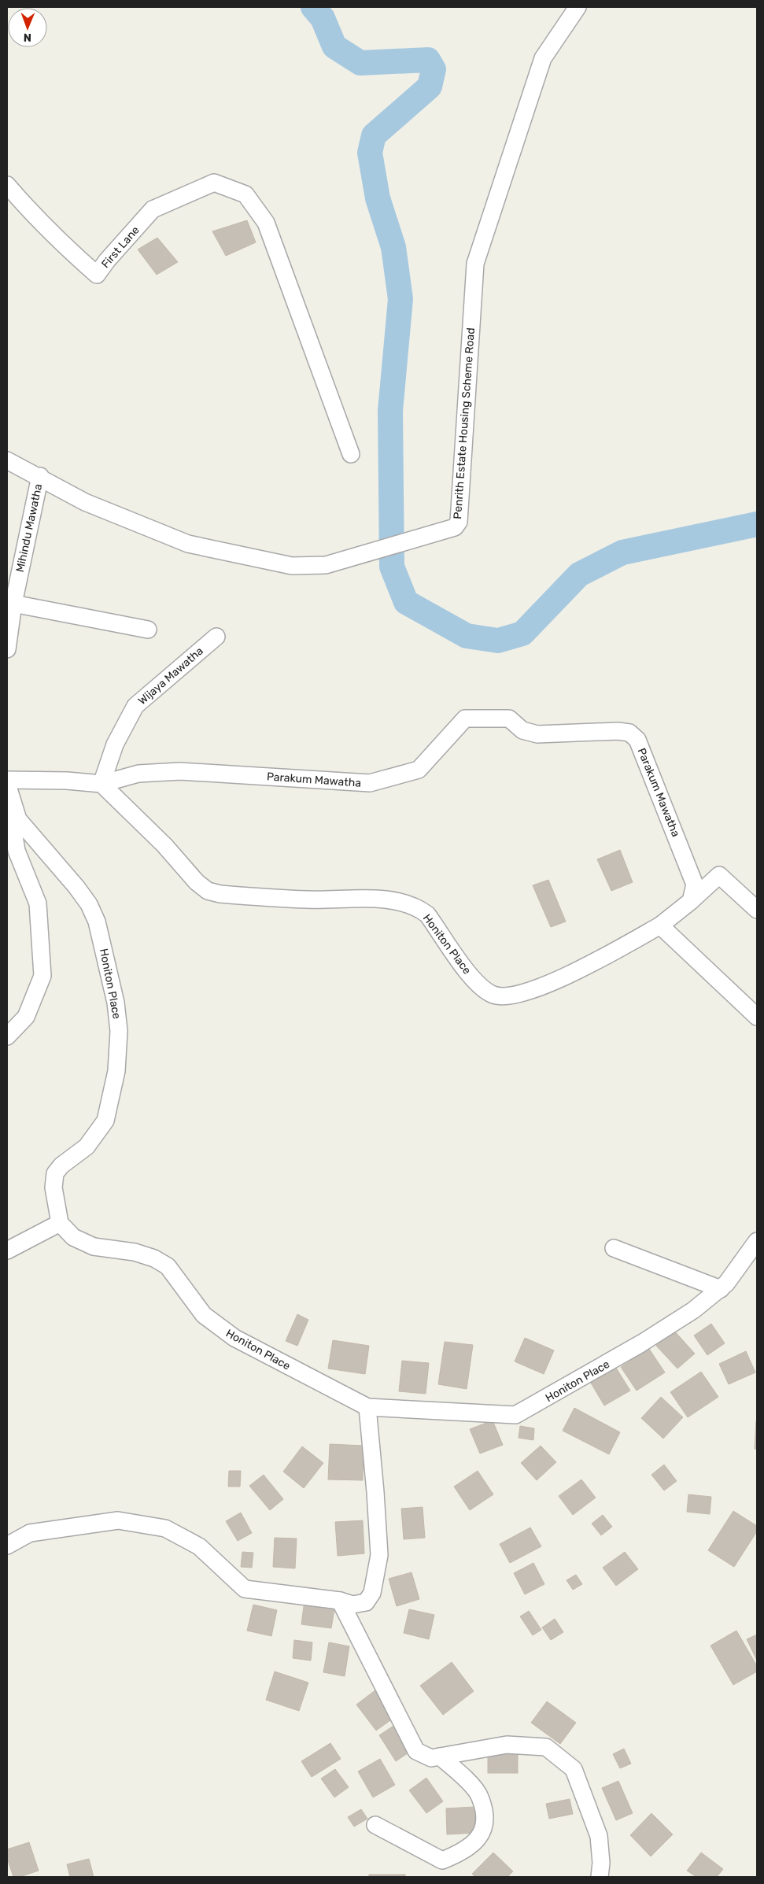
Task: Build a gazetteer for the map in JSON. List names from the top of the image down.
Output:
{
  "streets": {
    "street": [
      "First Lane",
      "Penrith Estate Housing Scheme Road",
      "Mihindu Mawatha",
      "Wijaya Mawatha",
      "Parakum Mawatha",
      "Honiton Place"
    ]
  },
  "crossings": [
    ["Penrith Estate Housing Scheme Road", "Mihindu Mawatha"],
    ["Wijaya Mawatha", "Parakum Mawatha"],
    ["Wijaya Mawatha", "Honiton Place"],
    ["Parakum Mawatha", "Honiton Place"]
  ],
  "north": "bottom"
}
